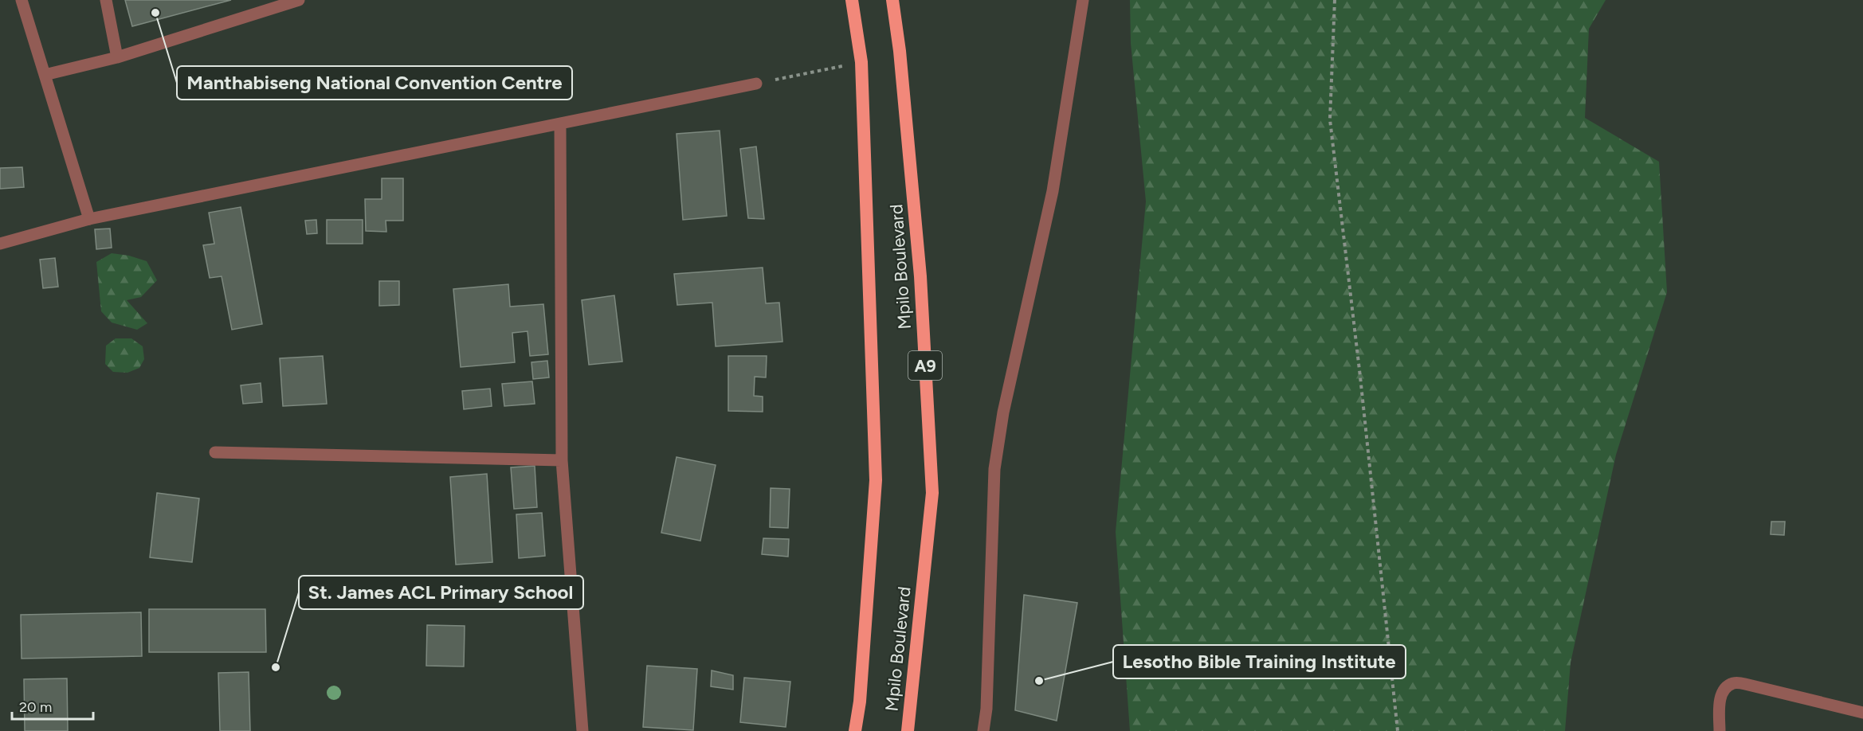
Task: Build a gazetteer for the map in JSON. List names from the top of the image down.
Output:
{
  "streets": {
    "highway": ["Mpilo Boulevard", "A9"]
  },
  "places": ["Manthabiseng National Convention Centre", "St. James ACL Primary School", "Lesotho Bible Training Institute"],
  "scale_bar": "20 m"
}
